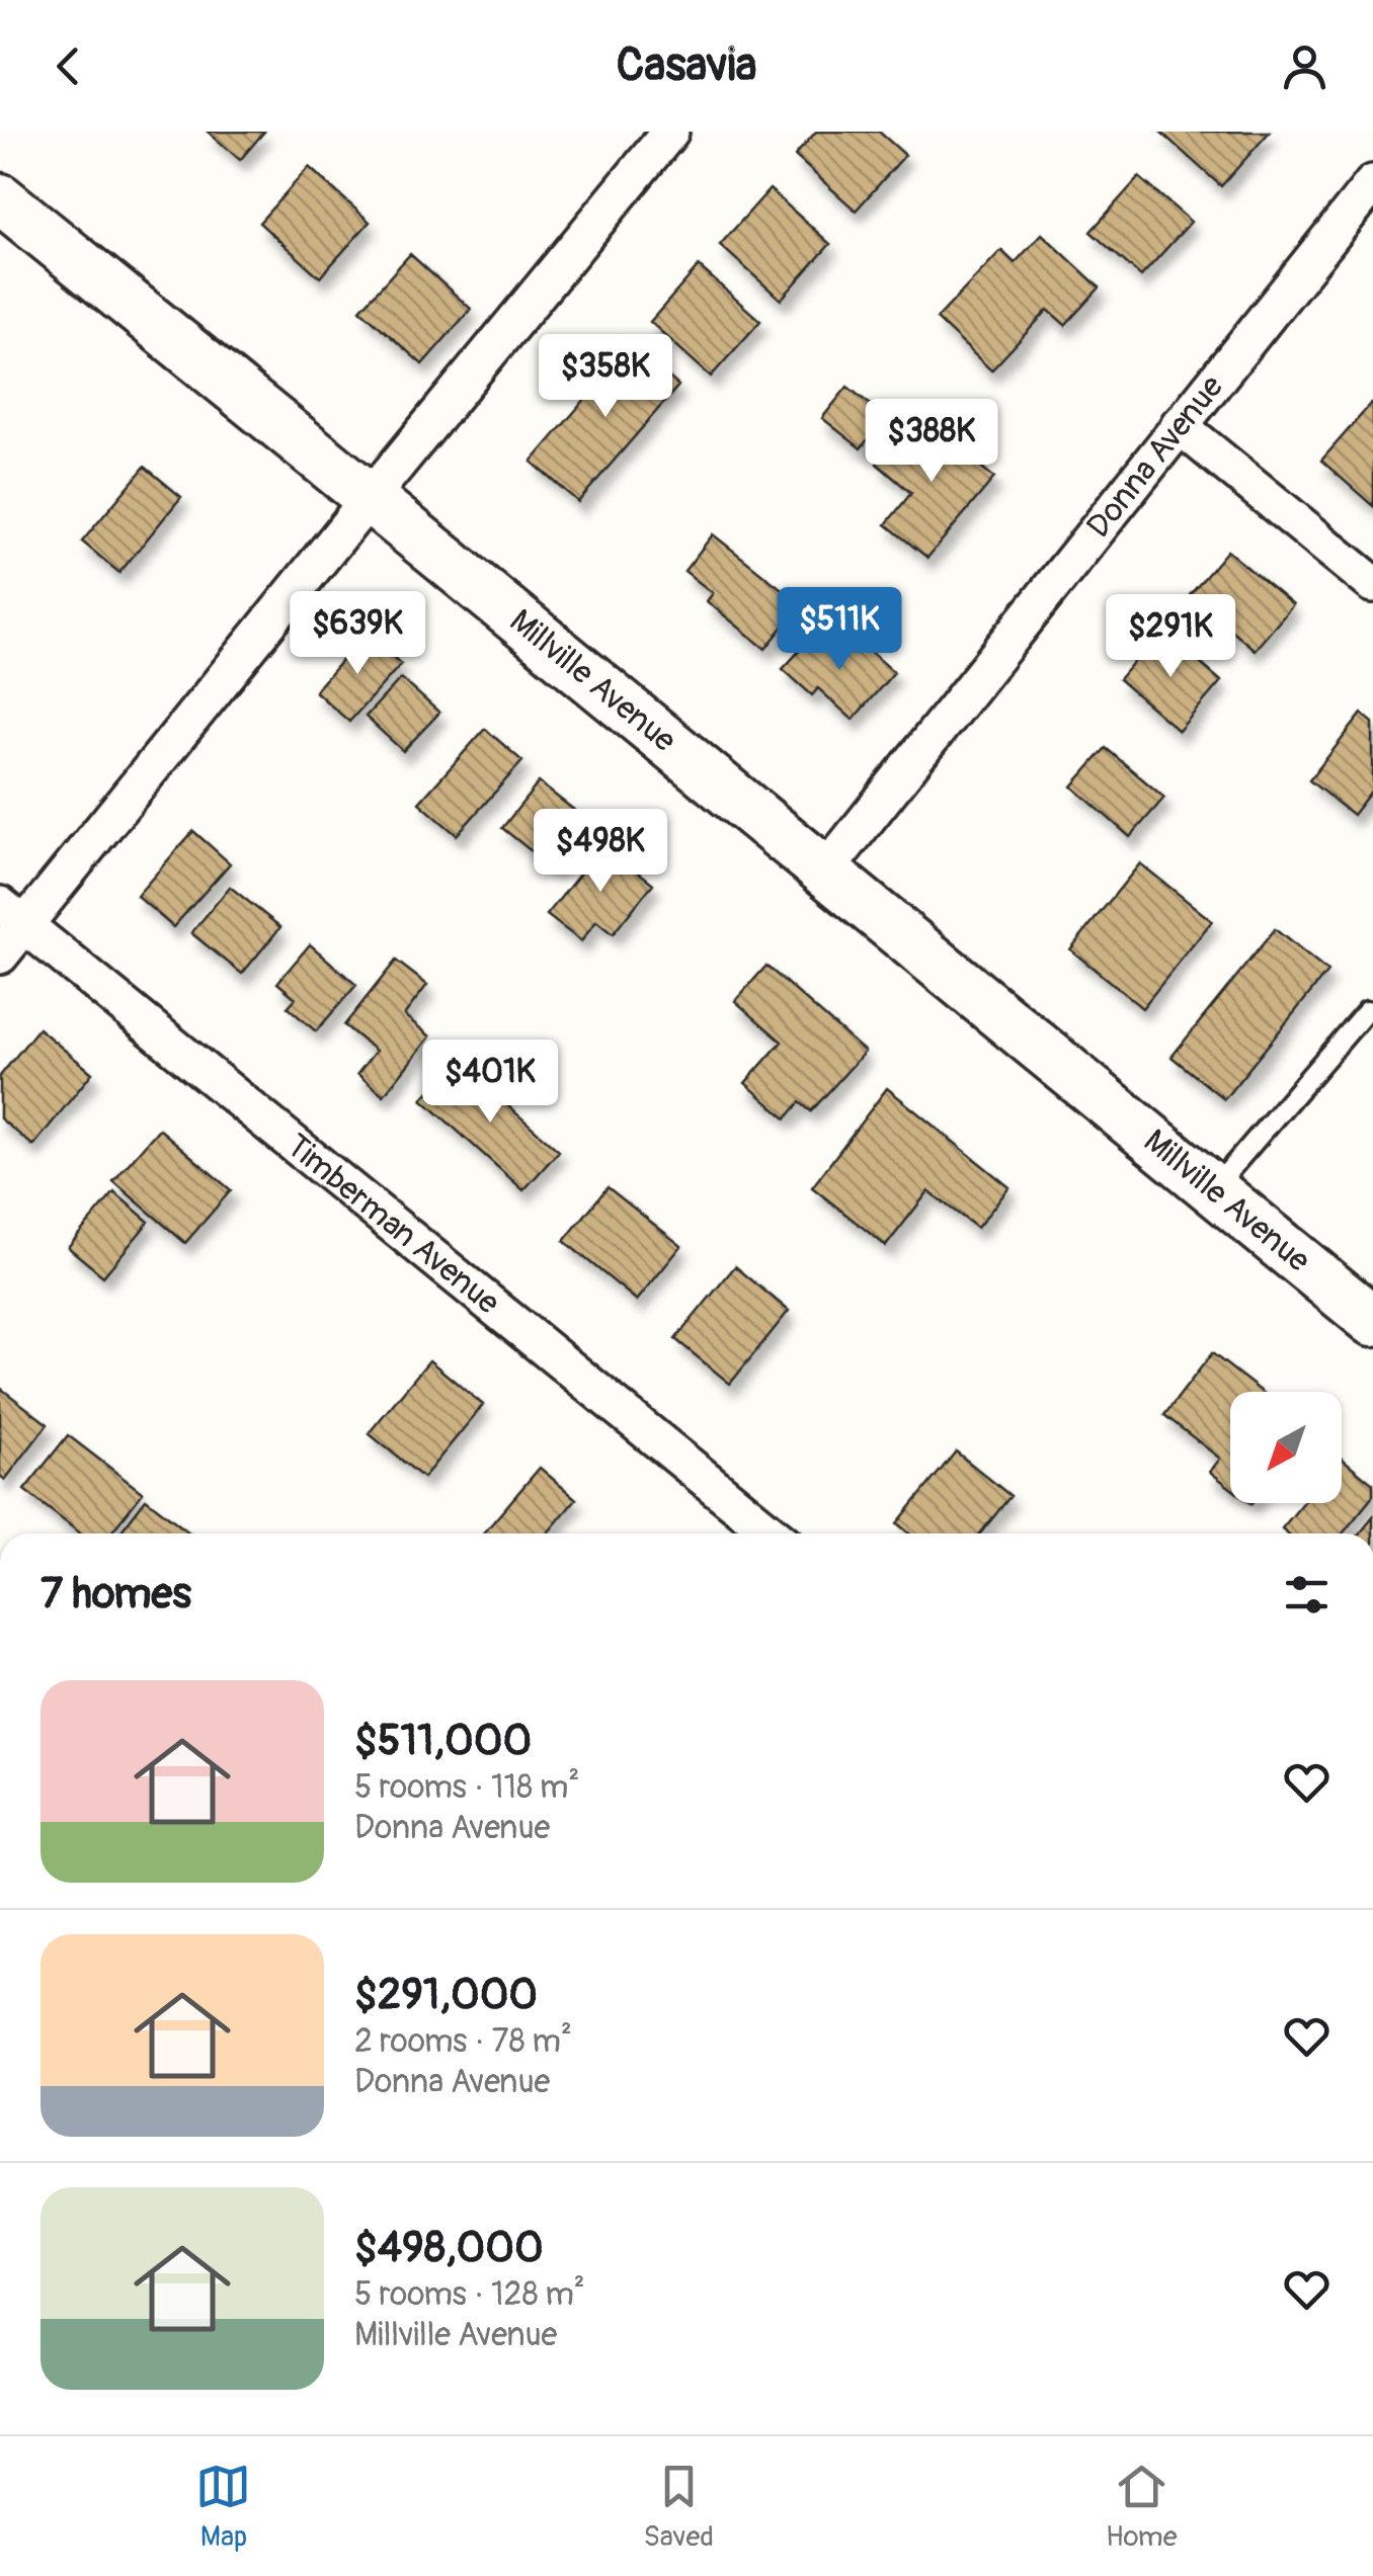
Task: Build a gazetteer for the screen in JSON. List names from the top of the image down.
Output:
{
  "streets": {
    "main road": ["Millville Avenue"],
    "street": ["Donna Avenue", "Timberman Avenue"]
  },
  "crossings": [
    ["Donna Avenue", "Millville Avenue"]
  ],
  "north": "bottom left",
  "page": {
    "header": "Casavia",
    "price": [
      "$358K",
      "$388K",
      "$511K",
      "$639K",
      "$291K",
      "$498K",
      "$401K"
    ],
    "heading": "7 homes",
    "list": [
      {
        "name": "$511,000",
        "note": "5 rooms · 118 m² · Donna Avenue"
      },
      {
        "name": "$291,000",
        "note": "2 rooms · 78 m² · Donna Avenue"
      },
      {
        "name": "$498,000",
        "note": "5 rooms · 128 m² · Millville Avenue"
      }
    ],
    "tabs": ["Map", "Saved", "Home"]
  }
}
